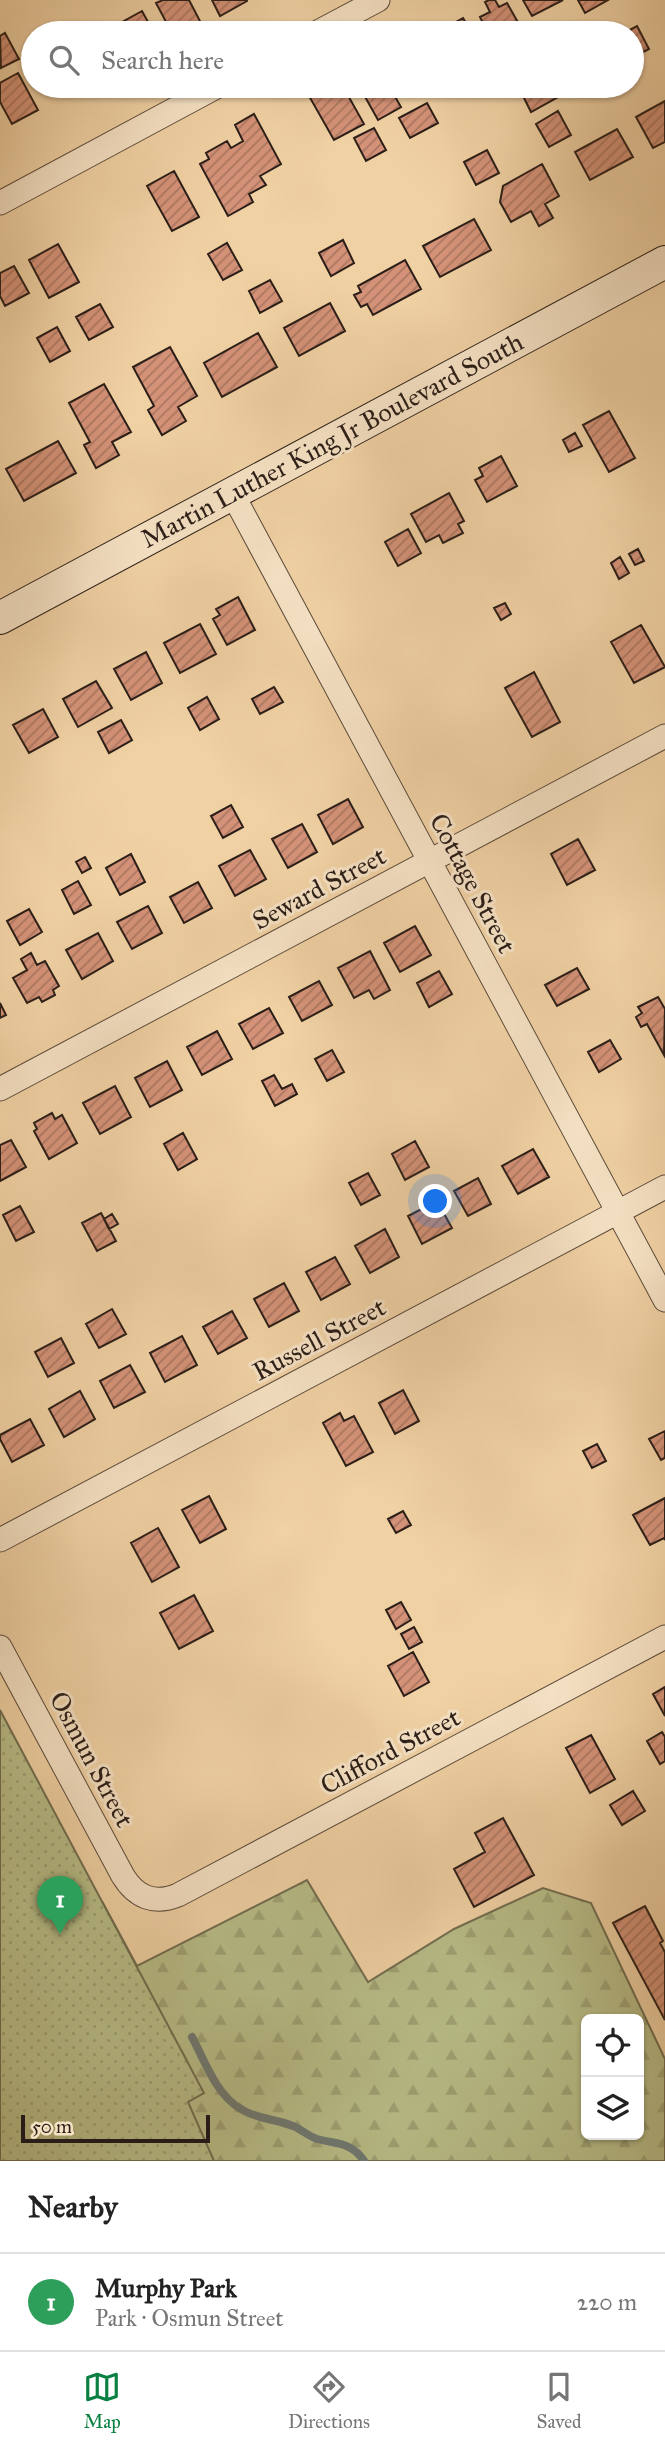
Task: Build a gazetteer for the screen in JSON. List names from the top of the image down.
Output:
{
  "streets": {
    "main road": ["Martin Luther King Jr Boulevard South"],
    "street": [
      "Cottage Street",
      "Seward Street",
      "Russell Street",
      "Clifford Street",
      "Osmun Street"
    ]
  },
  "crossings": [
    ["Martin Luther King Jr Boulevard South", "Cottage Street"],
    ["Cottage Street", "Seward Street"],
    ["Cottage Street", "Russell Street"],
    ["Clifford Street", "Osmun Street"]
  ],
  "scale_bar": "50 m",
  "page": {
    "search": "Search here",
    "pins": "1",
    "scale": "50 m",
    "heading": "Nearby",
    "list": [
      {
        "mark": "1",
        "name": "Murphy Park",
        "note": "Park · Osmun Street",
        "value": "220 m"
      }
    ],
    "nav": ["Map", "Directions", "Saved"]
  }
}
